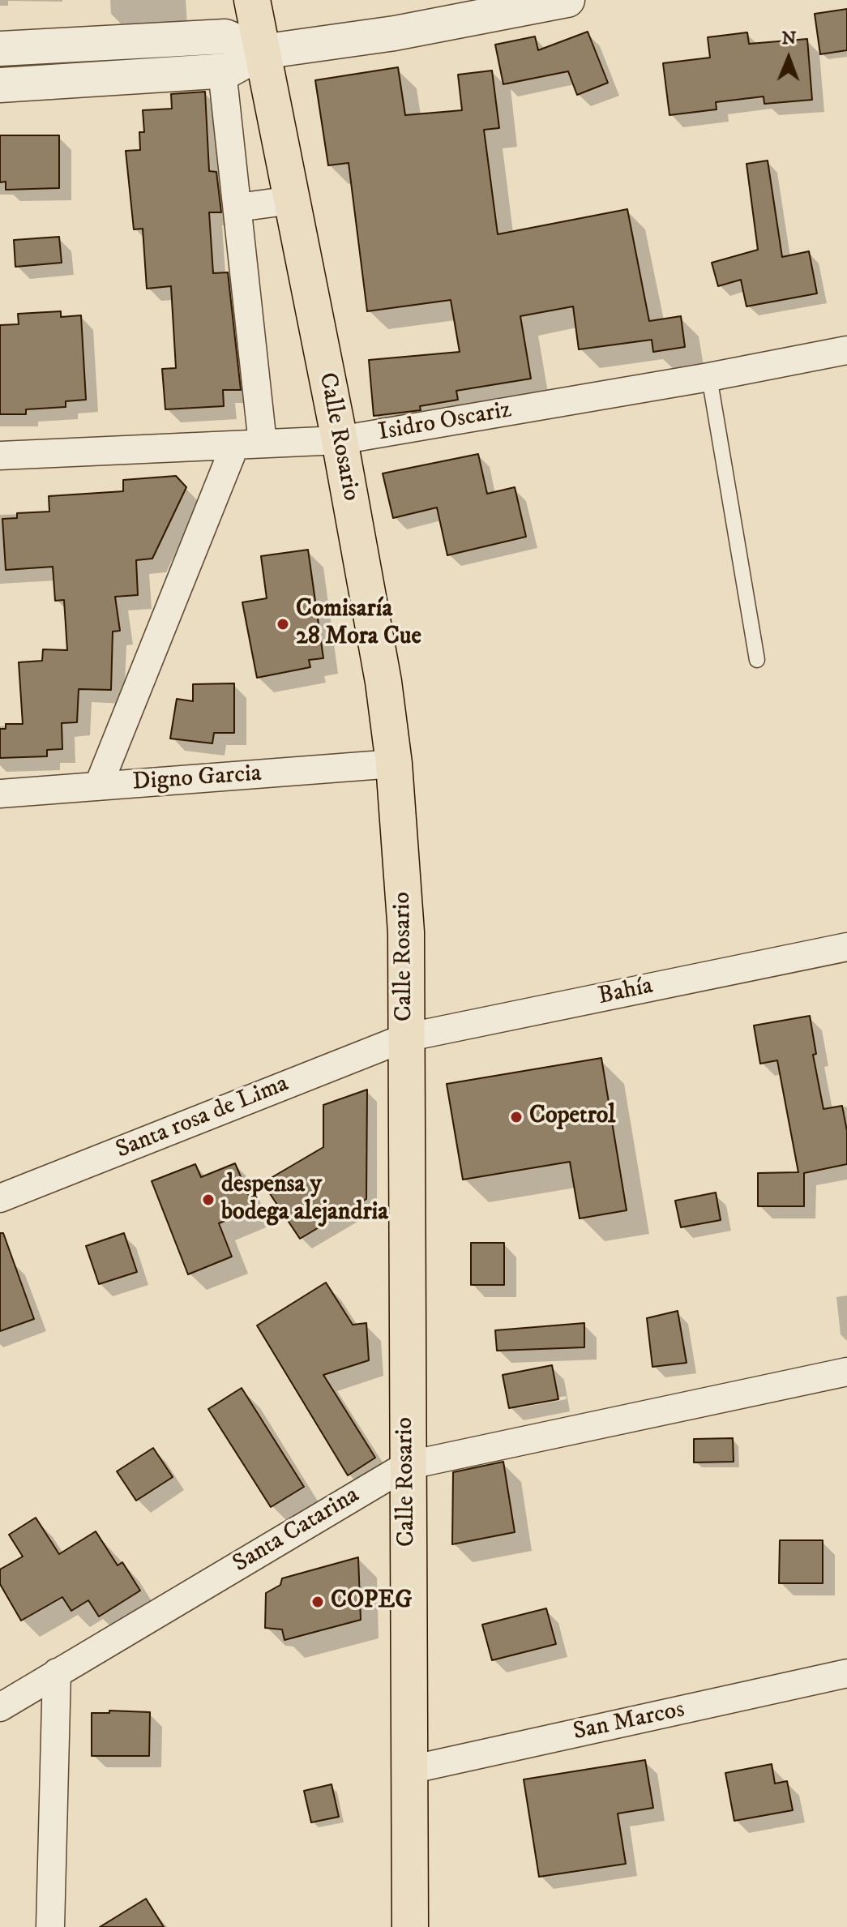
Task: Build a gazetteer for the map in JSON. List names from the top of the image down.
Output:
{
  "streets": {
    "main road": ["Calle Rosario"],
    "street": [
      "Isidro Oscariz",
      "Digno Garcia",
      "Bahía",
      "Santa rosa de Lima",
      "Santa Catarina",
      "San Marcos"
    ]
  },
  "crossings": [
    ["Isidro Oscariz", "Calle Rosario"],
    ["Calle Rosario", "Digno Garcia"],
    ["Calle Rosario", "Bahía"],
    ["Calle Rosario", "Santa rosa de Lima"],
    ["Calle Rosario", "Santa Catarina"],
    ["Calle Rosario", "San Marcos"],
    ["Bahía", "Santa rosa de Lima"]
  ],
  "places": [
    "Comisaría 28 Mora Cue",
    "Copetrol",
    "despensa y bodega alejandria",
    "COPEG"
  ],
  "north": "top"
}
